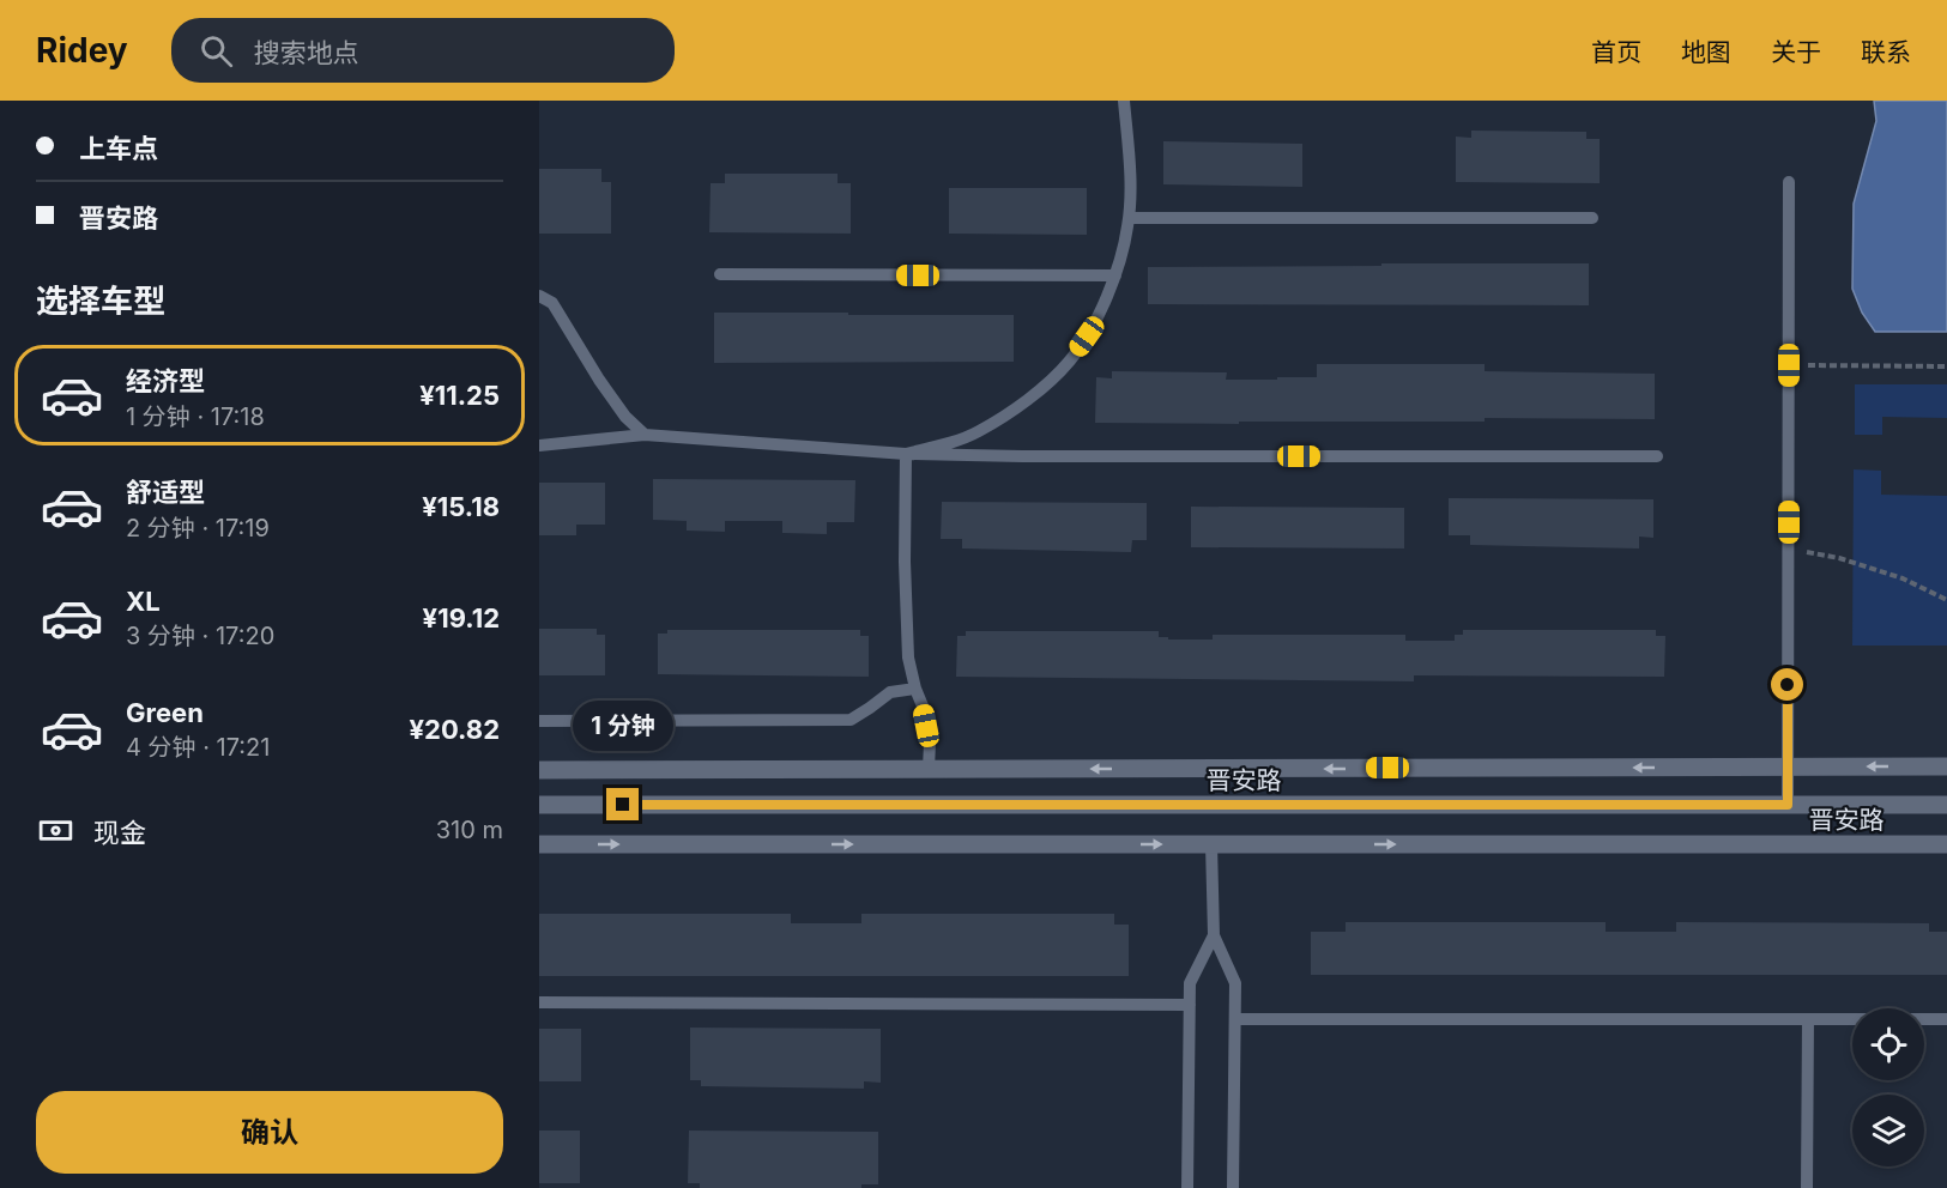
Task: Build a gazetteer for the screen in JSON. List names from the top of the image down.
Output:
{
  "streets": {
    "main road": ["晋安路"]
  },
  "page": {
    "header": "Ridey",
    "search": "搜索地点",
    "nav": [
      "首页",
      "地图",
      "关于",
      "联系"
    ],
    "banner": ["上车点", "晋安路"],
    "heading": "选择车型",
    "list": [
      {
        "name": "经济型",
        "note": "1 分钟 · 17:18",
        "value": "¥11.25"
      },
      {
        "name": "舒适型",
        "note": "2 分钟 · 17:19",
        "value": "¥15.18"
      },
      {
        "name": "XL",
        "note": "3 分钟 · 17:20",
        "value": "¥19.12"
      },
      {
        "name": "Green",
        "note": "4 分钟 · 17:21",
        "value": "¥20.82"
      }
    ],
    "bubble": "1 分钟",
    "pay": ["现金", "310 m"],
    "buttons": "确认"
  }
}
